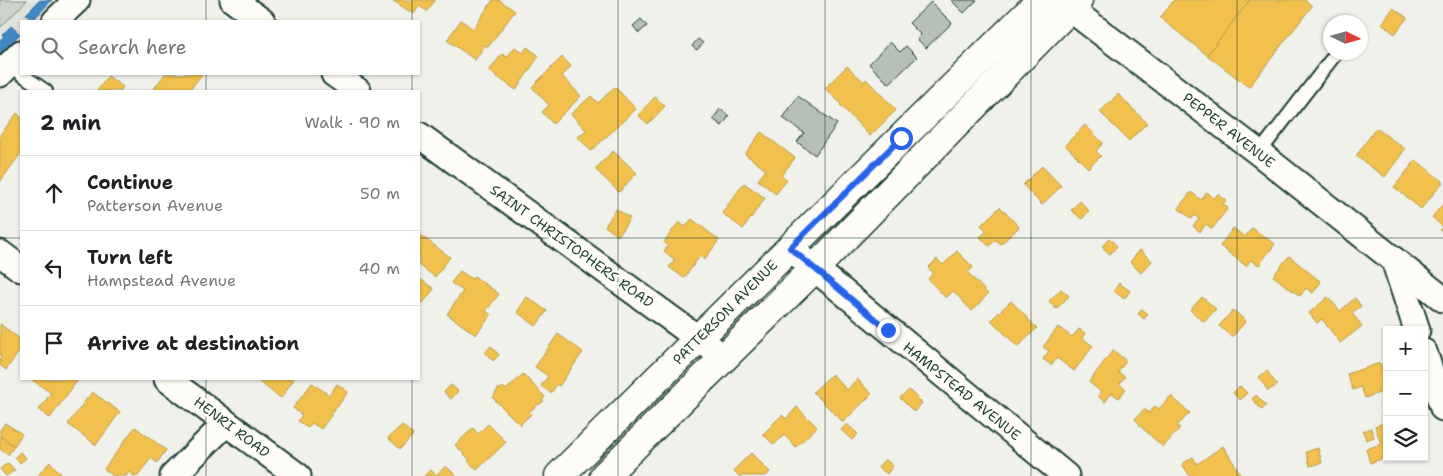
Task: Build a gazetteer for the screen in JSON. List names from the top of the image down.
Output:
{
  "streets": {
    "main road": ["PATTERSON AVENUE"],
    "street": [
      "PEPPER AVENUE",
      "SAINT CHRISTOPHERS ROAD",
      "HAMPSTEAD AVENUE",
      "HENRI ROAD"
    ]
  },
  "crossings": [
    ["SAINT CHRISTOPHERS ROAD", "PATTERSON AVENUE"],
    ["PATTERSON AVENUE", "HAMPSTEAD AVENUE"]
  ],
  "north": "right",
  "page": {
    "search": "Search here",
    "heading": ["2 min", "Walk · 90 m"],
    "list": [
      ["Continue", "Patterson Avenue", "50 m"],
      ["Turn left", "Hampstead Avenue", "40 m"],
      "Arrive at destination"
    ],
    "map_buttons": ["+", "−"]
  }
}
